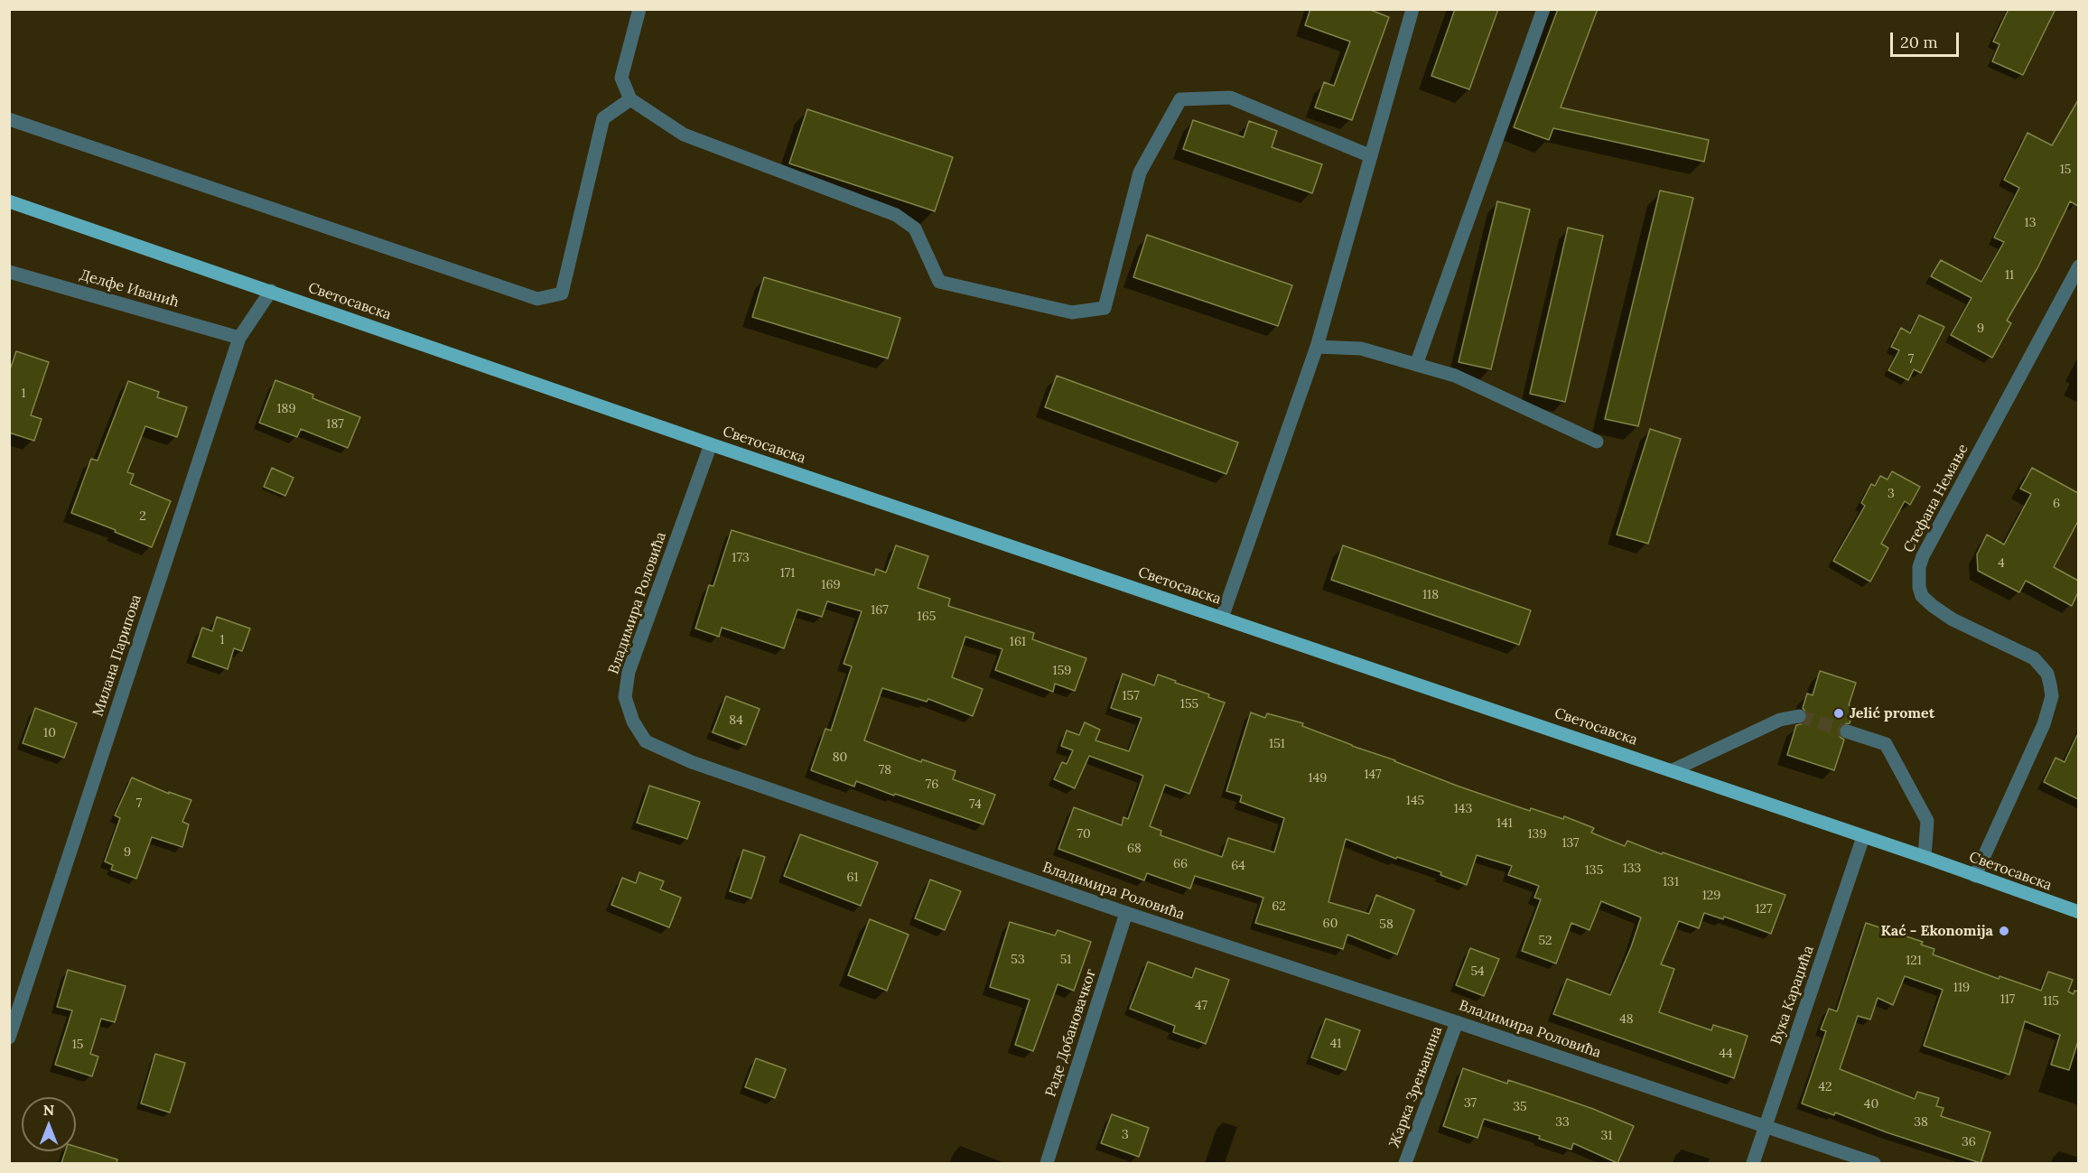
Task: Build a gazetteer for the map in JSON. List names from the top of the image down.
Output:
{
  "streets": {
    "main road": ["Светосавска"],
    "street": [
      "Делфе Иванић",
      "Стефана Немање",
      "Владимира Роловића",
      "Милана Парипова",
      "Вука Караџића",
      "Раде Добановачког",
      "Жарка Зрењанина"
    ]
  },
  "crossings": [
    ["Делфе Иванић", "Милана Парипова"],
    ["Светосавска", "Стефана Немање"],
    ["Светосавска", "Владимира Роловића"],
    ["Светосавска", "Милана Парипова"],
    ["Светосавска", "Вука Караџића"],
    ["Владимира Роловића", "Вука Караџића"],
    ["Владимира Роловића", "Раде Добановачког"],
    ["Владимира Роловића", "Жарка Зрењанина"]
  ],
  "places": ["Jelić promet", "Kać - Ekonomija"],
  "house_numbers": [
    "15",
    "13",
    "11",
    "9",
    "7",
    "1",
    "189",
    "187",
    "3",
    "6",
    "2",
    "173",
    "4",
    "171",
    "169",
    "118",
    "167",
    "165",
    "1",
    "161",
    "159",
    "157",
    "155",
    "84",
    "10",
    "151",
    "80",
    "78",
    "147",
    "149",
    "76",
    "145",
    "7",
    "74",
    "143",
    "141",
    "70",
    "139",
    "137",
    "68",
    "9",
    "66",
    "64",
    "133",
    "135",
    "61",
    "131",
    "129",
    "62",
    "127",
    "60",
    "58",
    "52",
    "53",
    "51",
    "121",
    "54",
    "119",
    "117",
    "115",
    "47",
    "48",
    "41",
    "15",
    "44",
    "42",
    "37",
    "40",
    "35",
    "33",
    "38",
    "3",
    "31",
    "36"
  ],
  "scale_bar": "20 m",
  "north": "top"
}
